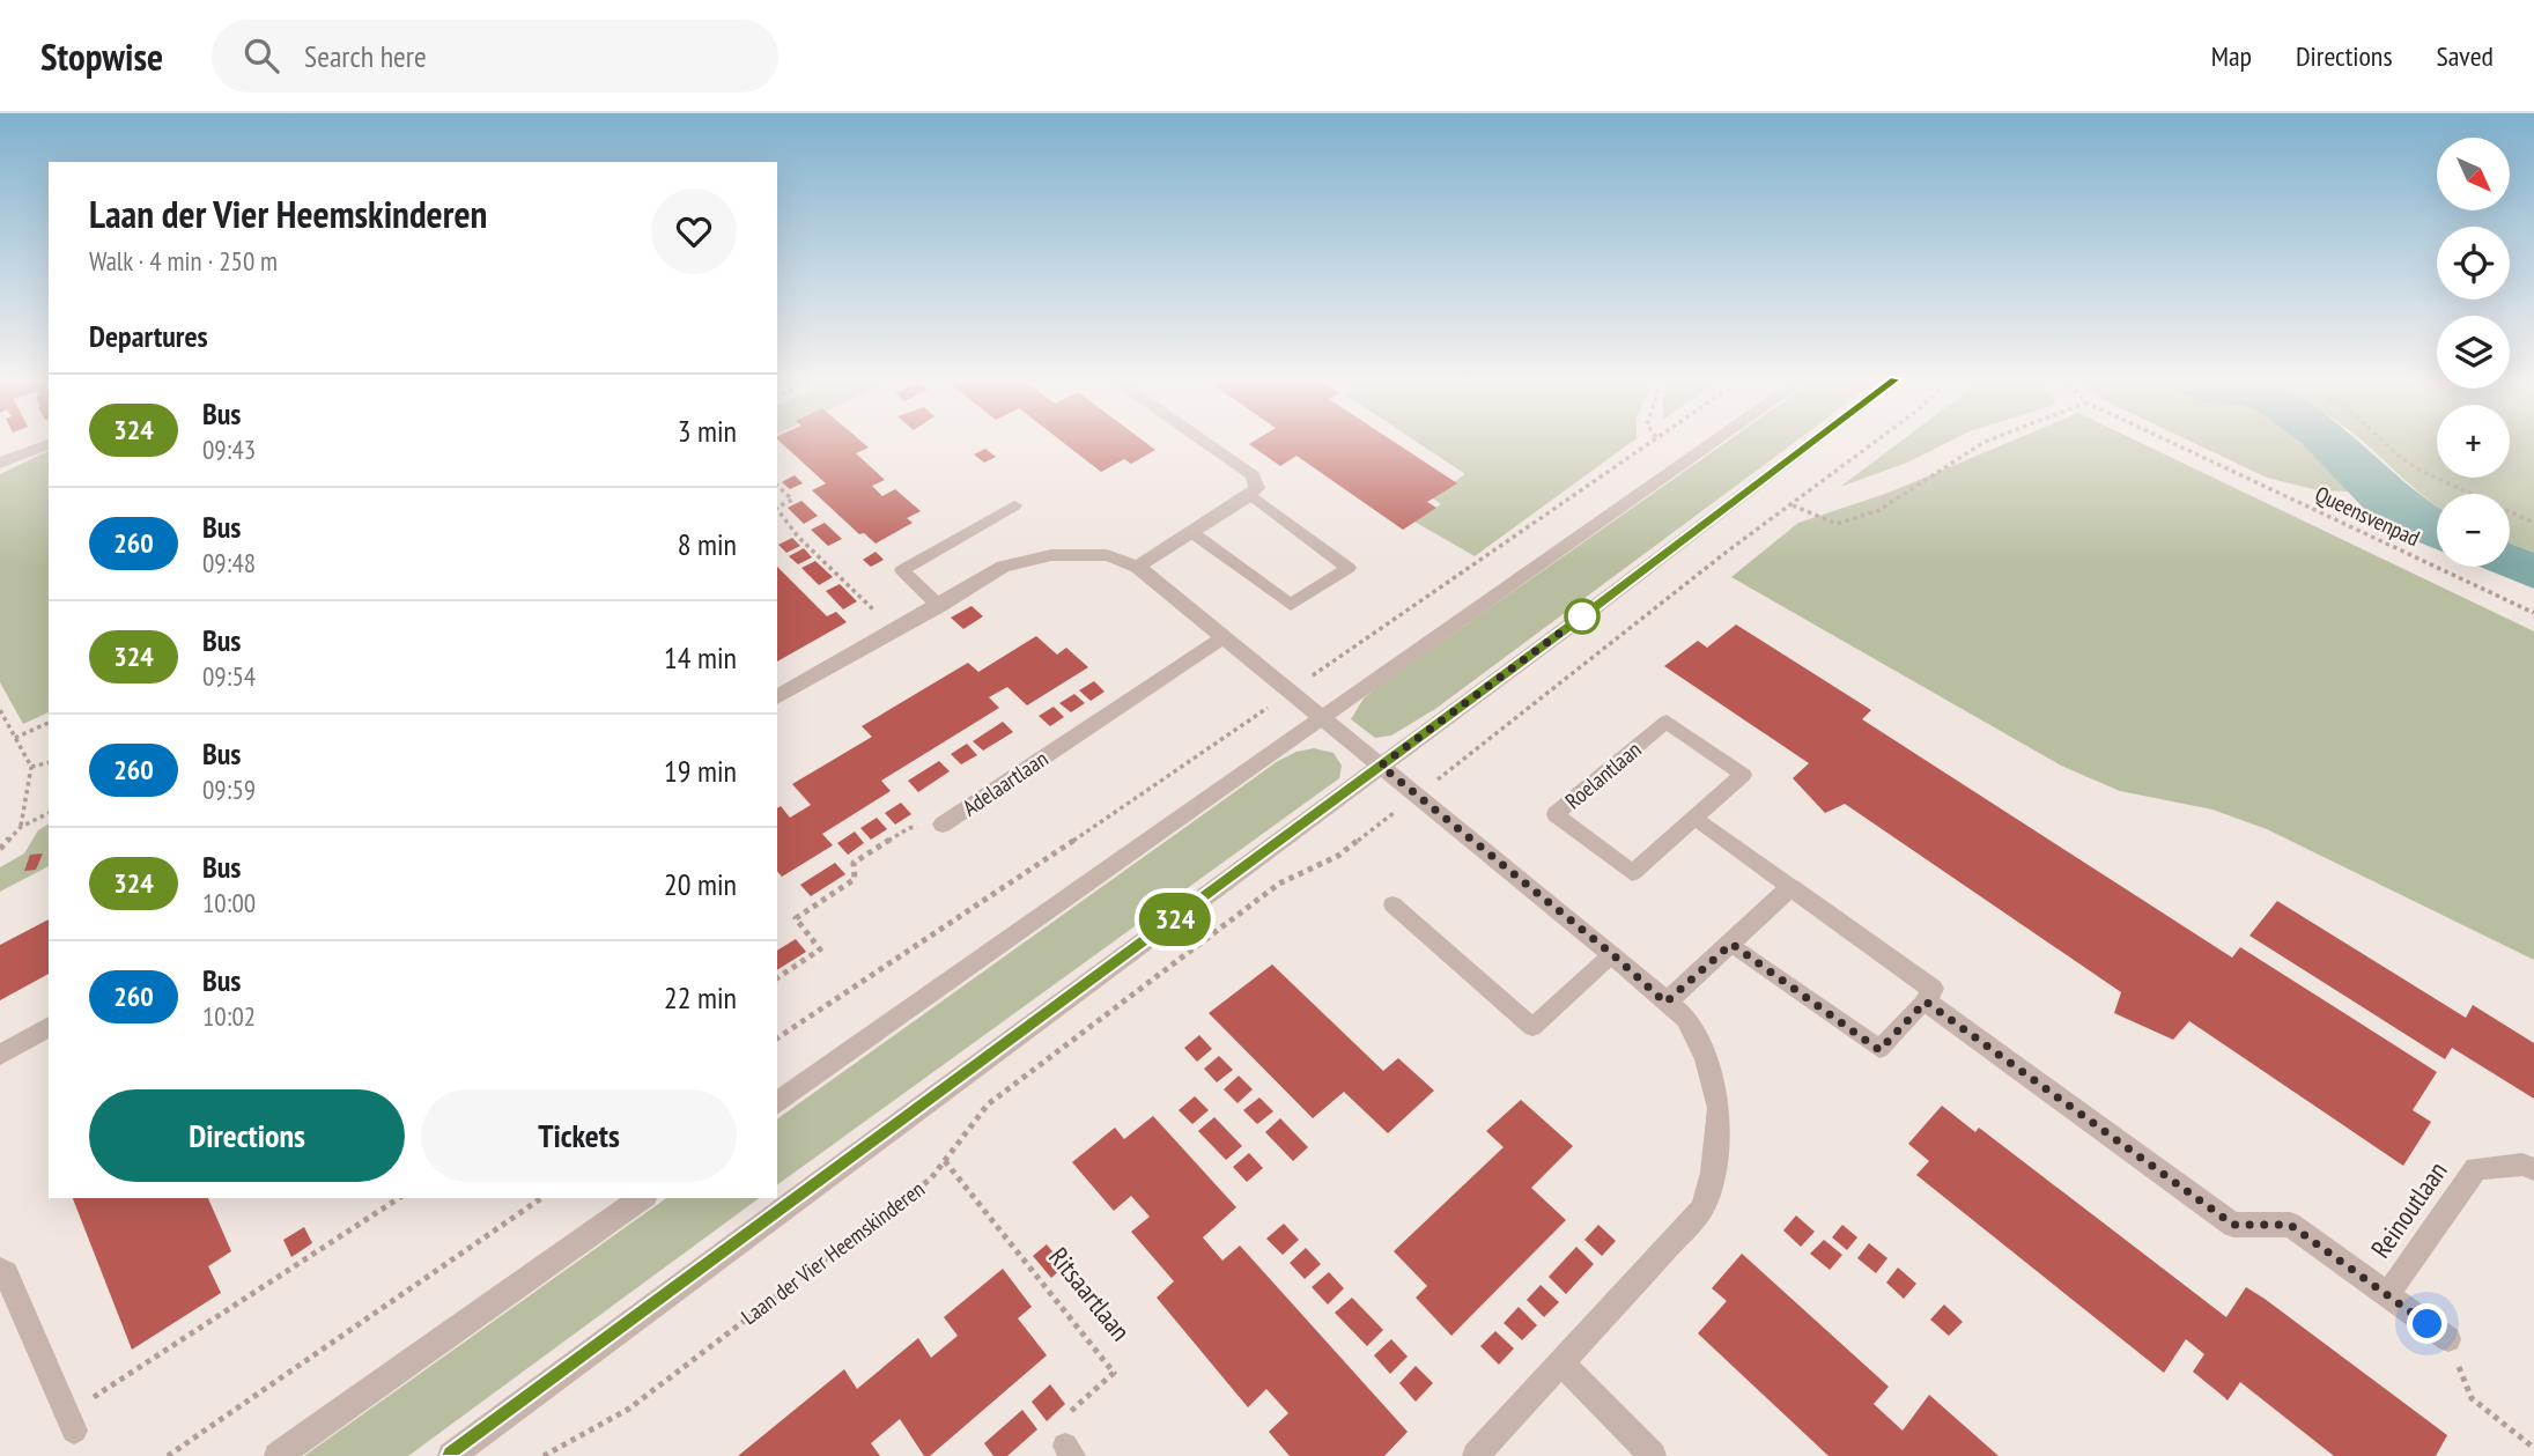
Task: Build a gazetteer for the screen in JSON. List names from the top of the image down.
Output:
{
  "streets": {
    "street": ["Adelaartlaan", "Reinoutlaan"],
    "lane": ["Roelantlaan"],
    "path": ["Queensvenpad", "Laan der Vier Heemskinderen", "Ritsaartlaan"]
  },
  "crossings": [
    ["Laan der Vier Heemskinderen", "Ritsaartlaan"]
  ],
  "lines": ["bus line 324"],
  "north": "bottom right",
  "page": {
    "header": "Stopwise",
    "search": "Search here",
    "nav": ["Map", "Directions", "Saved"],
    "on_map": "324",
    "map_buttons": ["+", "−"],
    "heading": [
      ["Laan der Vier Heemskinderen", "Walk · 4 min · 250 m"],
      "Departures"
    ],
    "list": [
      {
        "mark": "324",
        "name": "Bus",
        "note": "09:43",
        "value": "3 min"
      },
      {
        "mark": "260",
        "name": "Bus",
        "note": "09:48",
        "value": "8 min"
      },
      {
        "mark": "324",
        "name": "Bus",
        "note": "09:54",
        "value": "14 min"
      },
      {
        "mark": "260",
        "name": "Bus",
        "note": "09:59",
        "value": "19 min"
      },
      {
        "mark": "324",
        "name": "Bus",
        "note": "10:00",
        "value": "20 min"
      },
      {
        "mark": "260",
        "name": "Bus",
        "note": "10:02",
        "value": "22 min"
      }
    ],
    "buttons": ["Directions", "Tickets"]
  }
}
